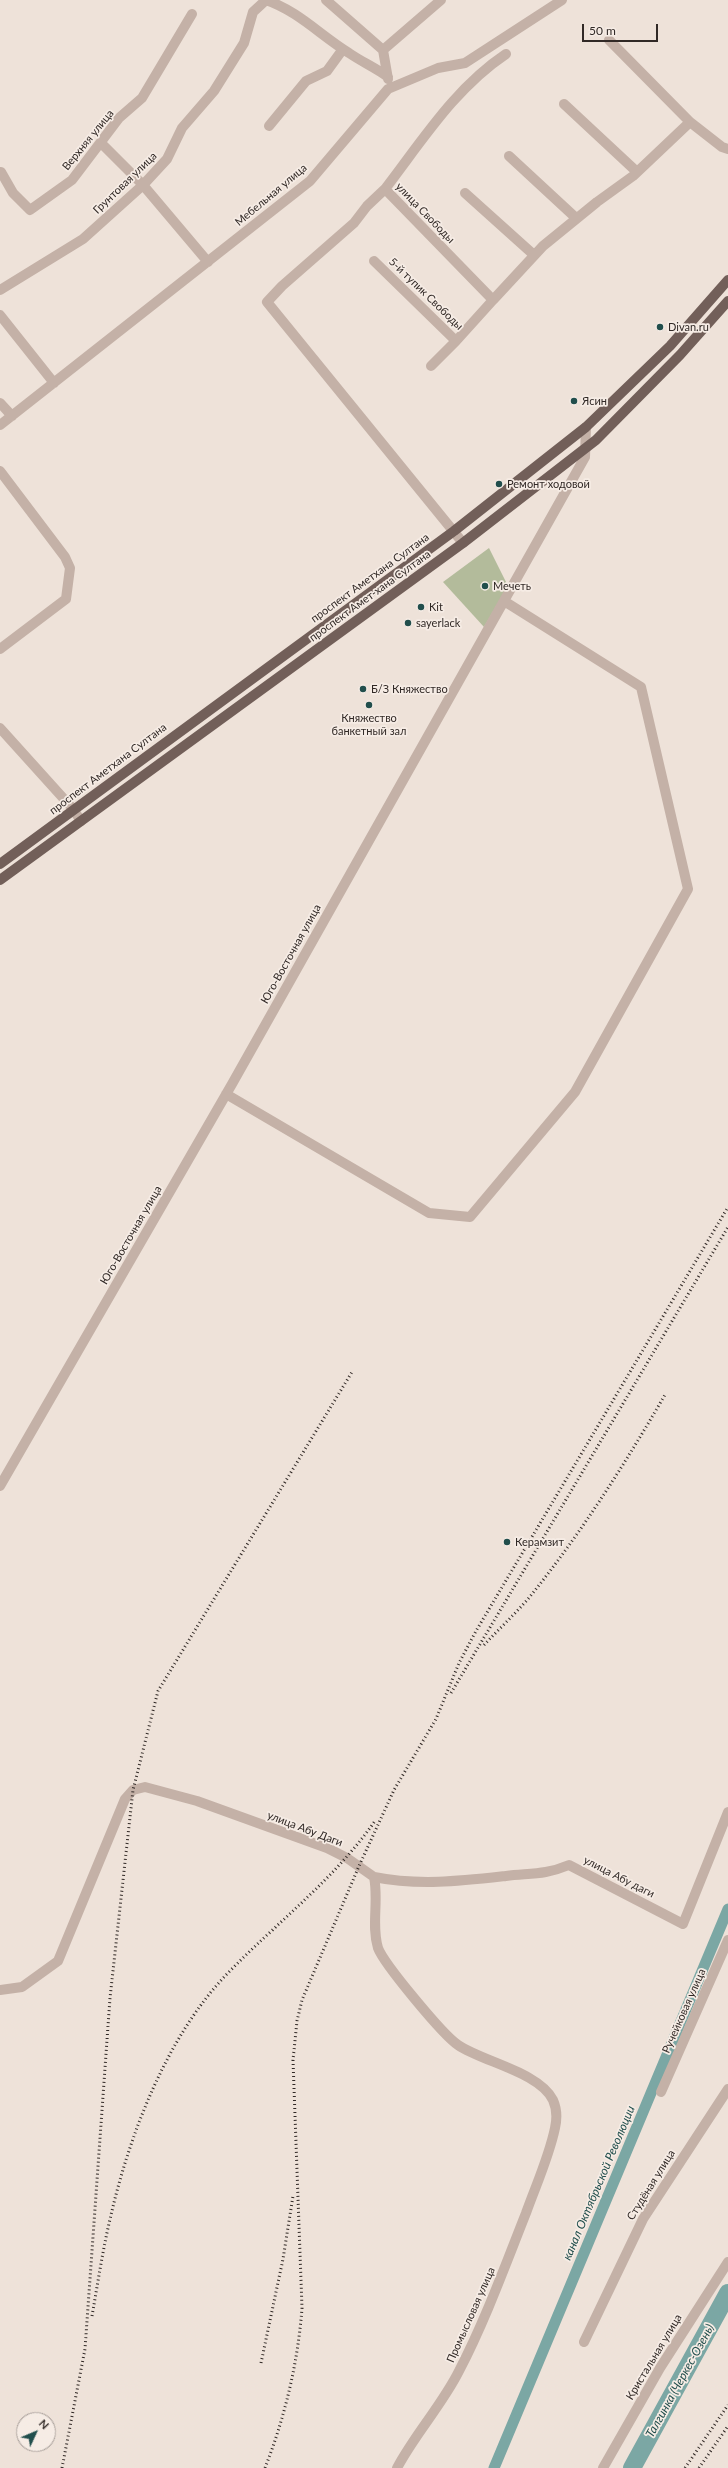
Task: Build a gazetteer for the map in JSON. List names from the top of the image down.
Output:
{
  "streets": {
    "main road": ["проспект Аметхана Султана", "проспект Амет-хана Султана"],
    "street": [
      "Верхняя улица",
      "Грунтовая улица",
      "Мебельная улица",
      "улица Свободы",
      "5-й тупик Свободы",
      "Юго-Восточная улица",
      "улица Абу Даги",
      "улица Абу даги",
      "Ручейковая улица",
      "Студёная улица",
      "Промысловая улица",
      "Кристальная улица"
    ]
  },
  "crossings": [
    ["улица Свободы", "5-й тупик Свободы"],
    ["улица Свободы", "проспект Аметхана Султана"],
    ["улица Свободы", "проспект Амет-хана Султана"],
    ["проспект Аметхана Султана", "Юго-Восточная улица"],
    ["проспект Амет-хана Султана", "Юго-Восточная улица"],
    ["улица Абу Даги", "улица Абу даги"],
    ["улица Абу Даги", "Промысловая улица"],
    ["улица Абу даги", "Промысловая улица"]
  ],
  "water": ["канал Октябрьской Революции", "Талгинка (Черкес-Озень)"],
  "places": [
    "Divan.ru",
    "Ясин",
    "Ремонт ходовой",
    "Мечеть",
    "Kit",
    "sayerlack",
    "Б/З Княжество",
    "Княжество банкетный зал",
    "Керамзит"
  ],
  "scale_bar": "50 m",
  "north": "top right"
}
